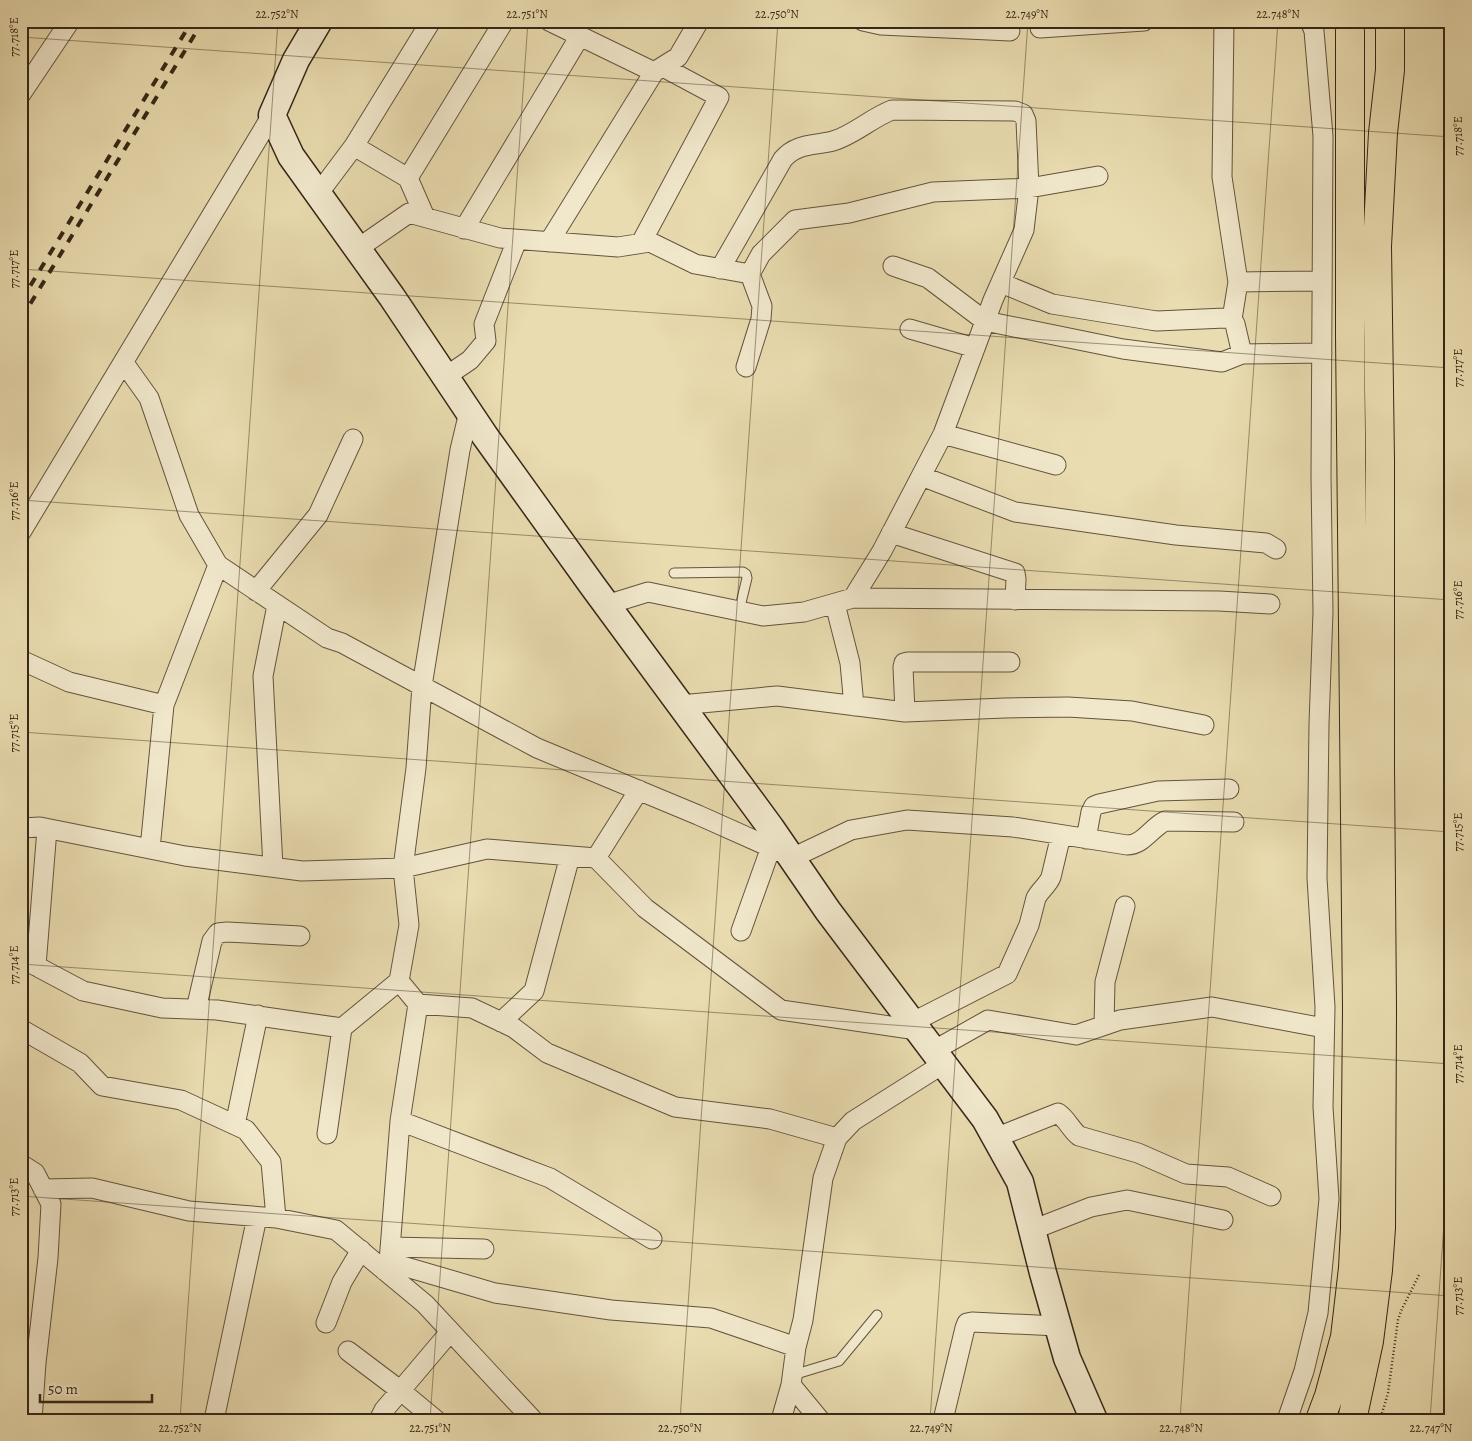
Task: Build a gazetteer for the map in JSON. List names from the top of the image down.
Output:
{
  "scale_bar": "50 m",
  "coordinates": [
    "22.752°N",
    "22.751°N",
    "22.750°N",
    "22.749°N",
    "22.748°N",
    "77.718°E",
    "77.717°E",
    "77.716°E",
    "77.715°E",
    "77.714°E",
    "77.713°E",
    "22.747°N"
  ]
}
